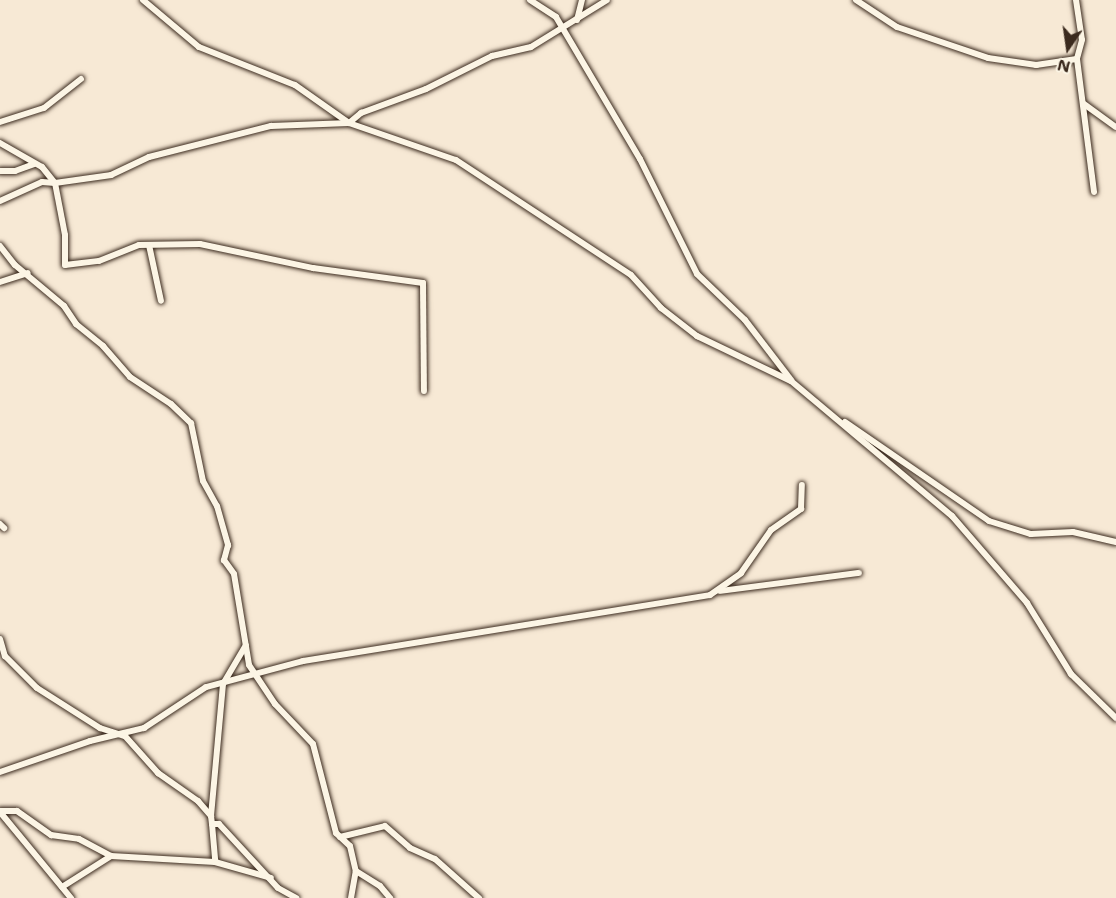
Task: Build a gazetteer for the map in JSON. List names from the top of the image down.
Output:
{
  "north": "bottom"
}
